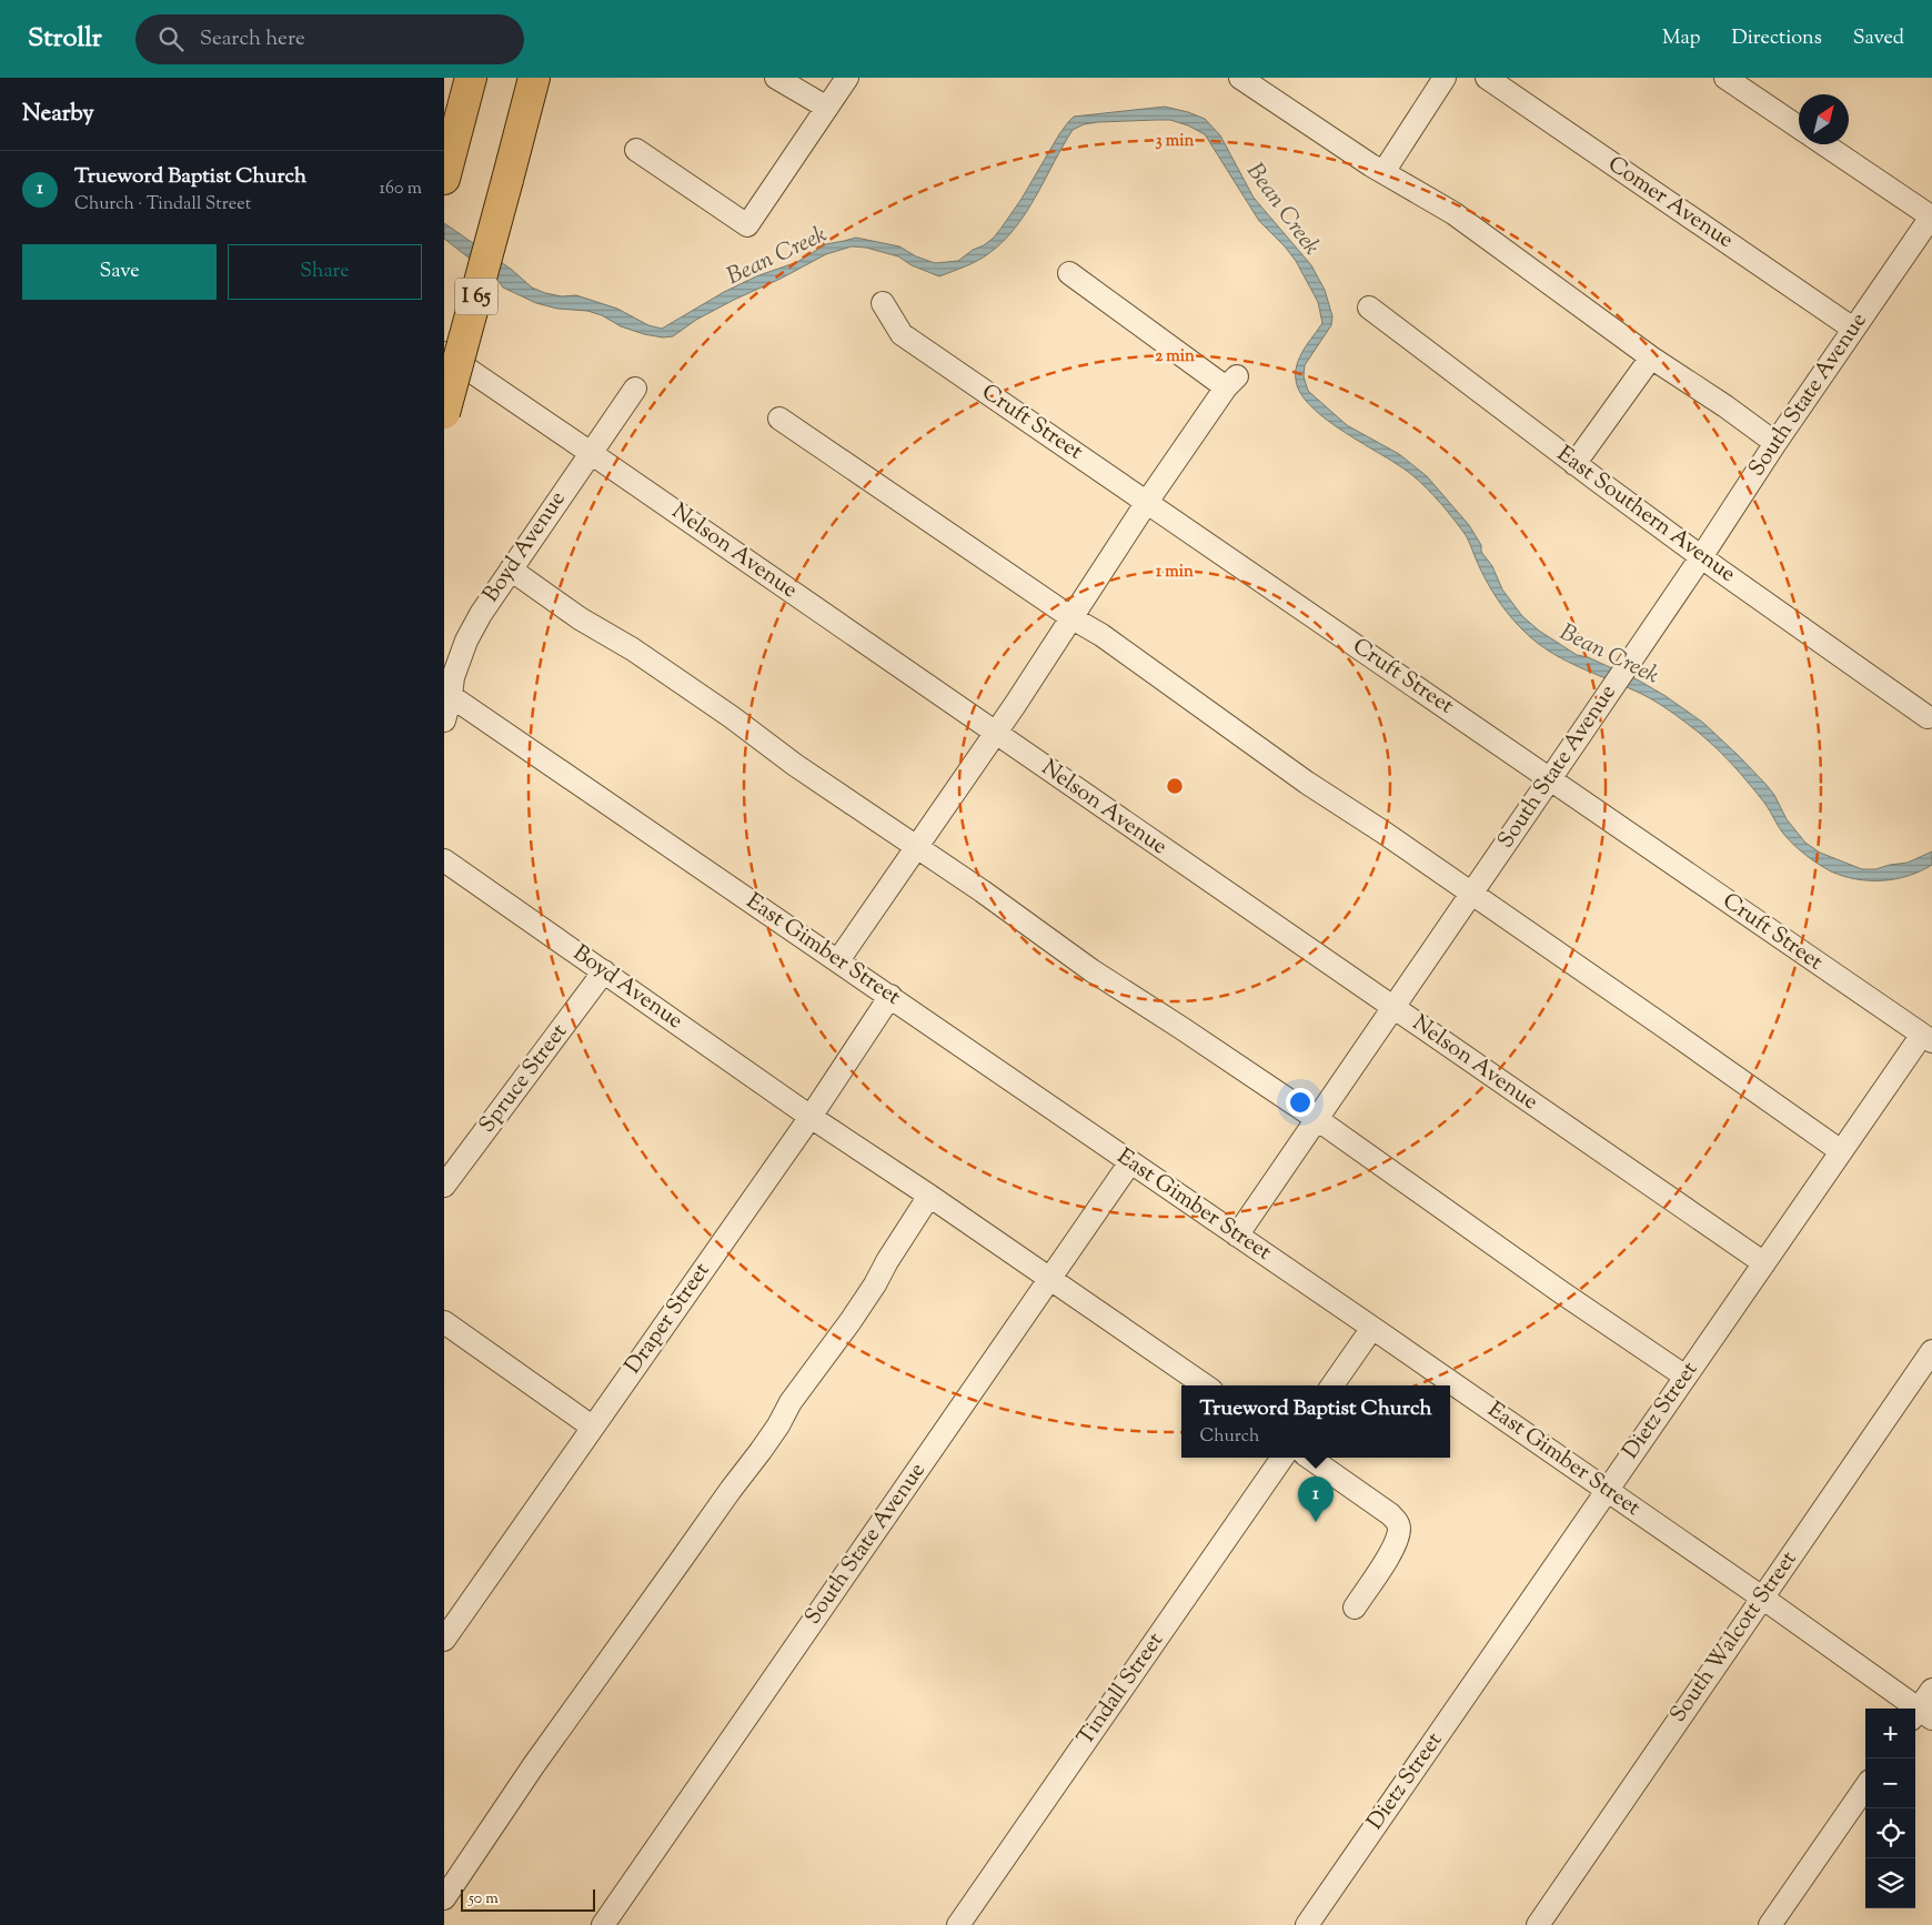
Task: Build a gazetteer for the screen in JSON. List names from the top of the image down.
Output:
{
  "streets": {
    "highway": ["I 65"],
    "street": [
      "Comer Avenue",
      "South State Avenue",
      "Cruft Street",
      "East Southern Avenue",
      "Boyd Avenue",
      "Nelson Avenue",
      "East Gimber Street",
      "Spruce Street",
      "Draper Street",
      "Dietz Street",
      "South Walcott Street",
      "Tindall Street"
    ]
  },
  "crossings": [
    ["Comer Avenue", "South State Avenue"],
    ["South State Avenue", "Cruft Street"],
    ["South State Avenue", "East Southern Avenue"],
    ["South State Avenue", "Boyd Avenue"],
    ["South State Avenue", "Nelson Avenue"],
    ["South State Avenue", "East Gimber Street"],
    ["Cruft Street", "Dietz Street"],
    ["Boyd Avenue", "Nelson Avenue"],
    ["Boyd Avenue", "East Gimber Street"],
    ["Boyd Avenue", "Spruce Street"],
    ["Boyd Avenue", "Draper Street"],
    ["Nelson Avenue", "Dietz Street"],
    ["East Gimber Street", "Draper Street"],
    ["East Gimber Street", "Dietz Street"],
    ["East Gimber Street", "South Walcott Street"]
  ],
  "water": ["Bean Creek"],
  "scale_bar": "50 m",
  "north": "top right",
  "page": {
    "header": "Strollr",
    "search": "Search here",
    "nav": ["Map", "Directions", "Saved"],
    "heading": "Nearby",
    "list": [
      {
        "mark": "1",
        "name": "Trueword Baptist Church",
        "note": "Church · Tindall Street",
        "value": "160 m"
      }
    ],
    "buttons": ["Save", "Share"],
    "popup": ["Trueword Baptist Church", "Church"],
    "pins": "1",
    "map_buttons": ["+", "−"],
    "scale": "50 m"
  },
  "rings": ["3 min", "2 min", "1 min"]
}
